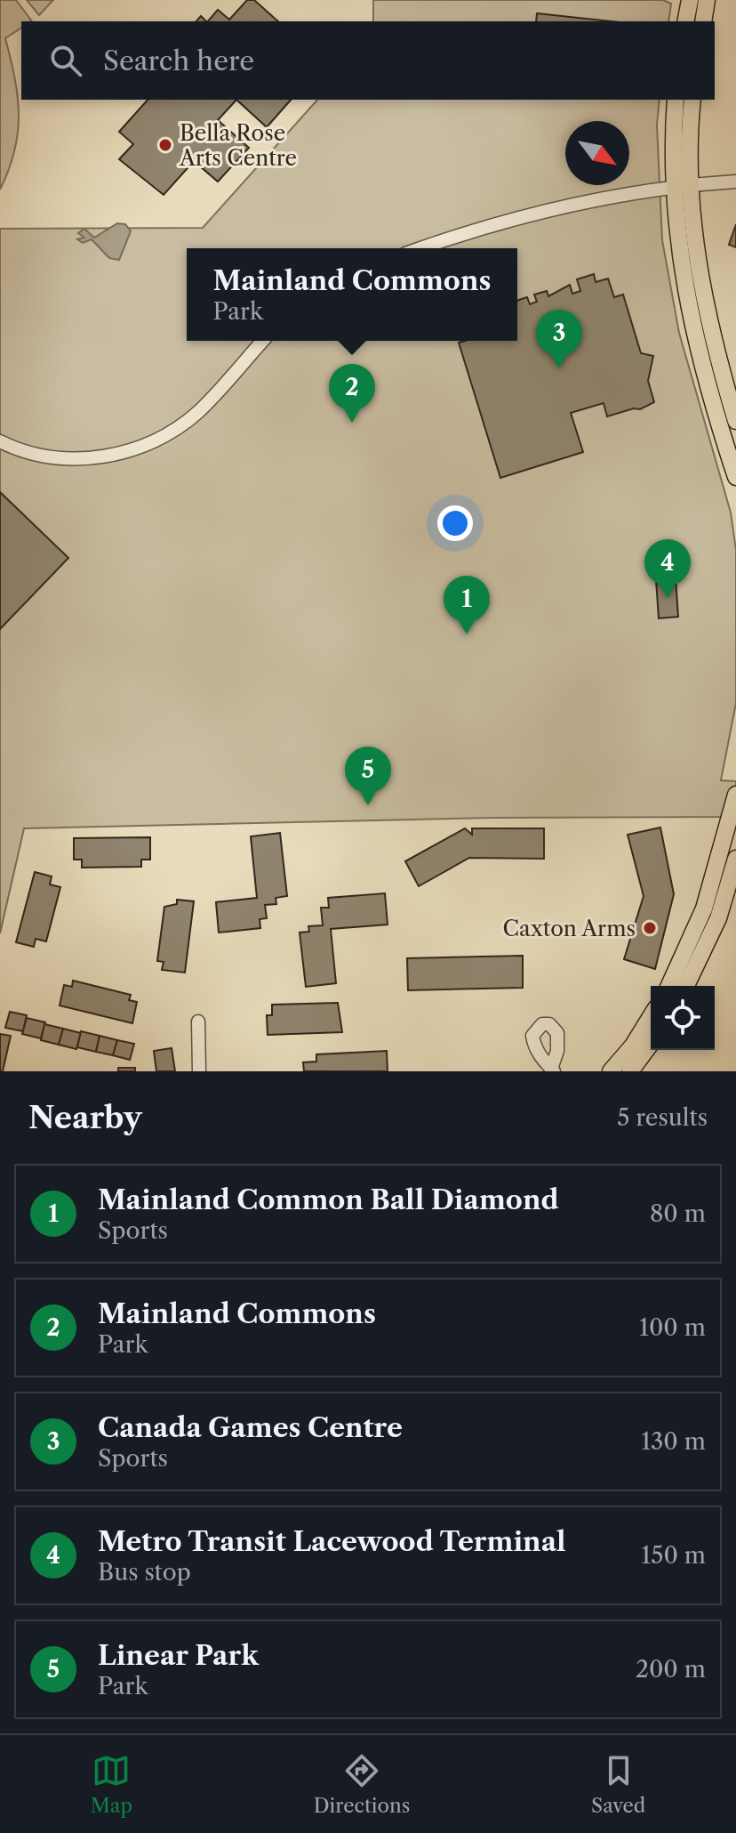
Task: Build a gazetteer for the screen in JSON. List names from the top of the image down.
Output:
{
  "places": ["Bella Rose Arts Centre", "Caxton Arms"],
  "north": "bottom right",
  "page": {
    "search": "Search here",
    "popup": ["Mainland Commons", "Park"],
    "pins": [
      "3",
      "2",
      "4",
      "1",
      "5"
    ],
    "heading": ["Nearby", "5 results"],
    "list": [
      {
        "mark": "1",
        "name": "Mainland Common Ball Diamond",
        "note": "Sports",
        "value": "80 m"
      },
      {
        "mark": "2",
        "name": "Mainland Commons",
        "note": "Park",
        "value": "100 m"
      },
      {
        "mark": "3",
        "name": "Canada Games Centre",
        "note": "Sports",
        "value": "130 m"
      },
      {
        "mark": "4",
        "name": "Metro Transit Lacewood Terminal",
        "note": "Bus stop",
        "value": "150 m"
      },
      {
        "mark": "5",
        "name": "Linear Park",
        "note": "Park",
        "value": "200 m"
      }
    ],
    "nav": ["Map", "Directions", "Saved"]
  }
}
